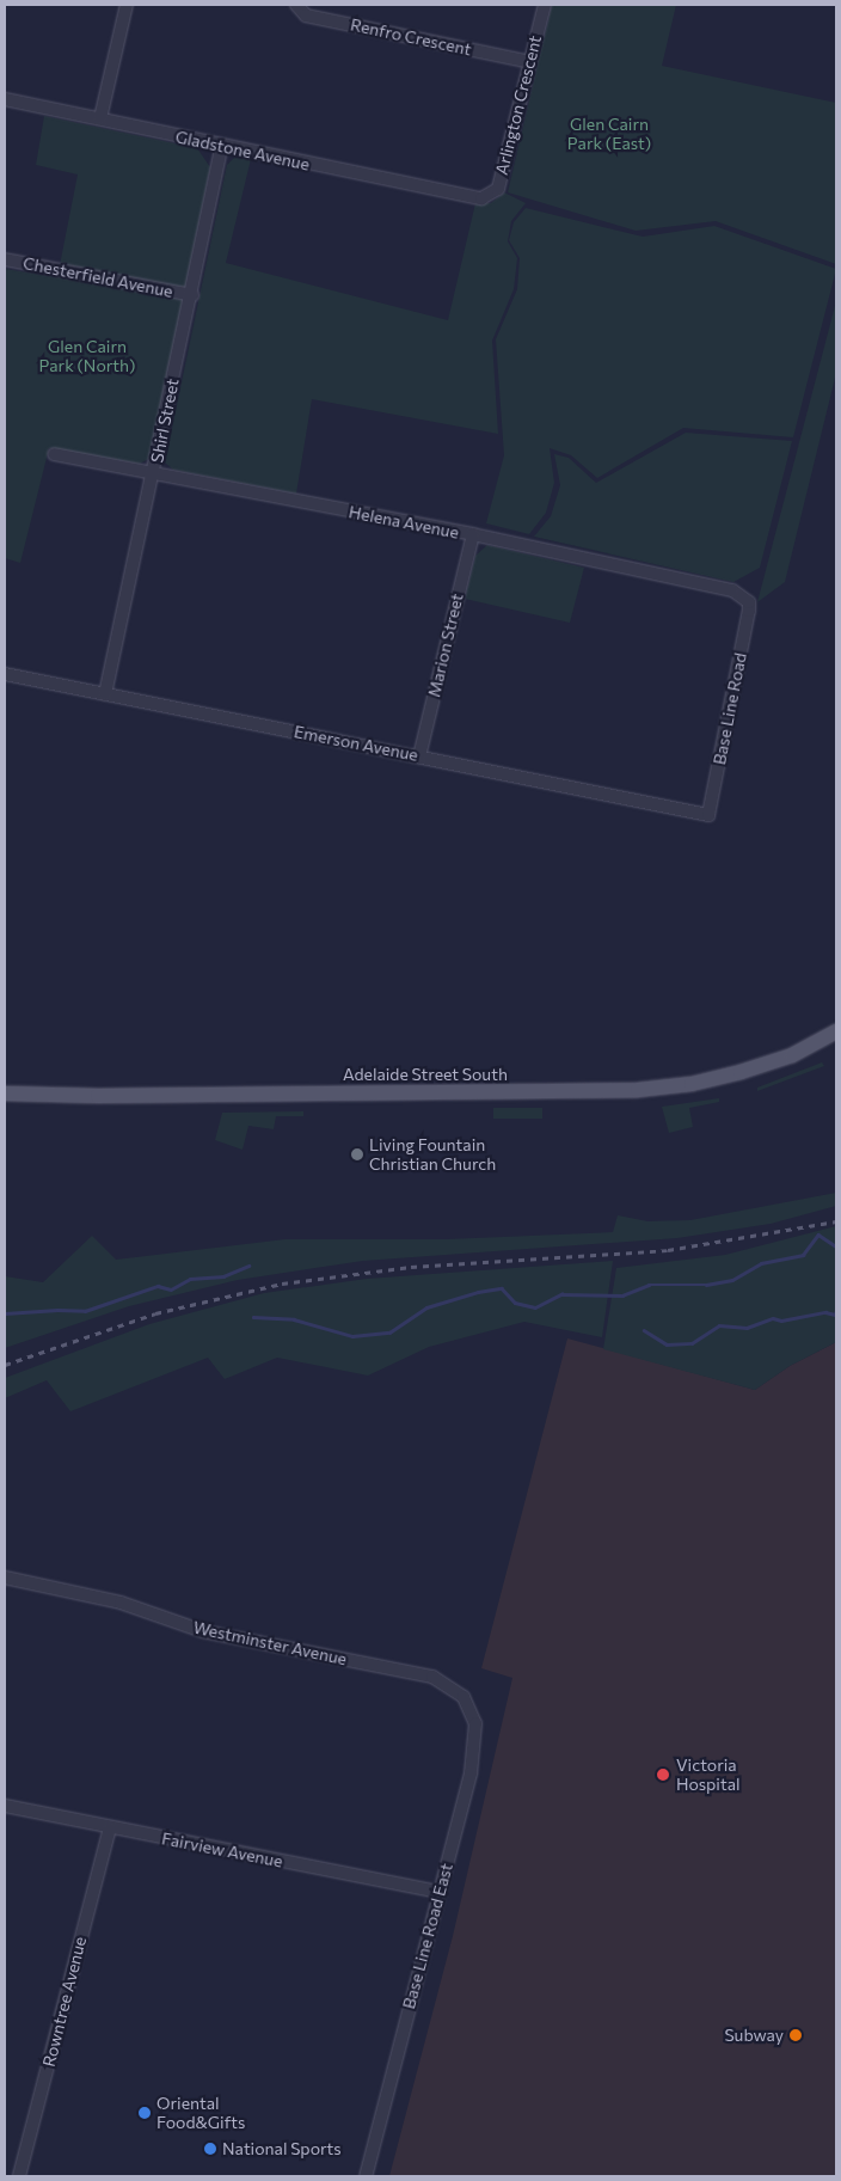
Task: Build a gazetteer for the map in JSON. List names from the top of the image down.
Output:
{
  "streets": {
    "main road": ["Adelaide Street South"],
    "street": [
      "Renfro Crescent",
      "Arlington Crescent",
      "Gladstone Avenue",
      "Chesterfield Avenue",
      "Shirl Street",
      "Helena Avenue",
      "Marion Street",
      "Base Line Road",
      "Emerson Avenue",
      "Westminster Avenue",
      "Fairview Avenue",
      "Base Line Road East",
      "Rowntree Avenue"
    ]
  },
  "crossings": [
    ["Renfro Crescent", "Arlington Crescent"],
    ["Arlington Crescent", "Gladstone Avenue"],
    ["Gladstone Avenue", "Shirl Street"],
    ["Chesterfield Avenue", "Shirl Street"],
    ["Shirl Street", "Helena Avenue"],
    ["Shirl Street", "Emerson Avenue"],
    ["Helena Avenue", "Marion Street"],
    ["Helena Avenue", "Base Line Road"],
    ["Marion Street", "Emerson Avenue"],
    ["Base Line Road", "Emerson Avenue"],
    ["Westminster Avenue", "Base Line Road East"],
    ["Fairview Avenue", "Base Line Road East"],
    ["Fairview Avenue", "Rowntree Avenue"]
  ],
  "parks": ["Glen Cairn Park (East)", "Glen Cairn Park (North)"],
  "places": [
    "Living Fountain Christian Church",
    "Victoria Hospital",
    "Subway",
    "Oriental Food&Gifts",
    "National Sports"
  ]
}
